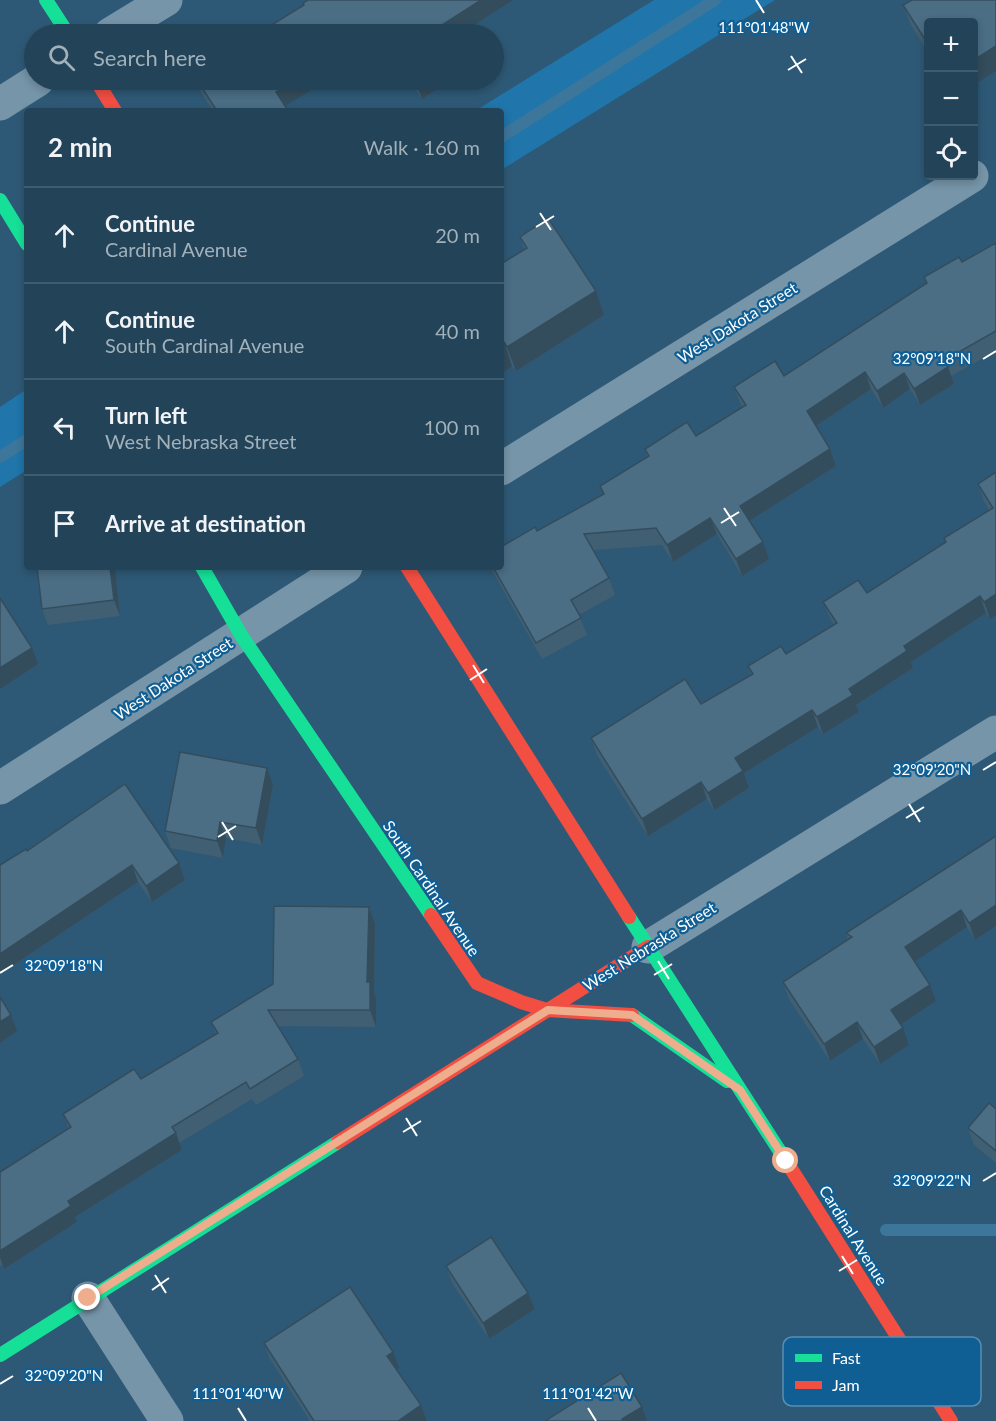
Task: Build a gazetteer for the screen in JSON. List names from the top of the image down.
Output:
{
  "streets": {
    "main road": ["South Cardinal Avenue", "West Nebraska Street", "Cardinal Avenue"],
    "street": ["West Dakota Street"]
  },
  "crossings": [
    ["West Dakota Street", "South Cardinal Avenue"],
    ["South Cardinal Avenue", "West Nebraska Street"],
    ["South Cardinal Avenue", "Cardinal Avenue"],
    ["West Nebraska Street", "Cardinal Avenue"]
  ],
  "legend": ["Fast", "Jam"],
  "page": {
    "map_buttons": ["+", "−"],
    "search": "Search here",
    "heading": ["2 min", "Walk · 160 m"],
    "list": [
      ["Continue", "Cardinal Avenue", "20 m"],
      ["Continue", "South Cardinal Avenue", "40 m"],
      ["Turn left", "West Nebraska Street", "100 m"],
      "Arrive at destination"
    ]
  },
  "coordinates": [
    "111°01'48\"W",
    "32°09'18\"N",
    "32°09'20\"N",
    "32°09'22\"N",
    "111°01'40\"W",
    "111°01'42\"W"
  ]
}
